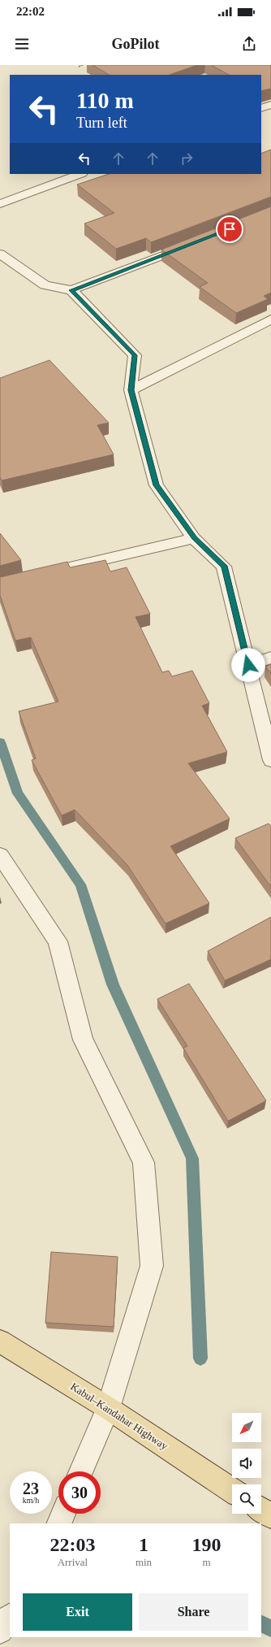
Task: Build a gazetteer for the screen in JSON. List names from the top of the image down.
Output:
{
  "streets": {
    "main road": ["Kabul–Kandahar Highway"]
  },
  "north": "bottom left",
  "page": {
    "status": "22:02",
    "header": "GoPilot",
    "turn": ["110 m", "Turn left"],
    "speed": "23 km/h",
    "limit": "30",
    "eta": [
      "22:03",
      "Arrival",
      "1",
      "min",
      "190",
      "m"
    ],
    "buttons": ["Exit", "Share"]
  }
}
